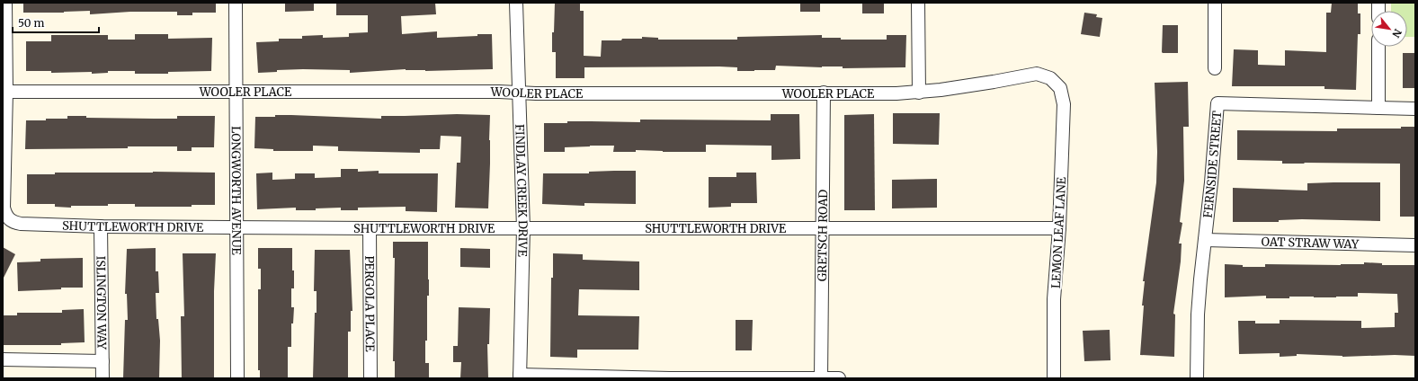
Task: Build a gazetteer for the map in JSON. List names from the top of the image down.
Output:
{
  "streets": {
    "street": [
      "WOOLER PLACE",
      "FERNSIDE STREET",
      "LONGWORTH AVENUE",
      "FINDLAY CREEK DRIVE",
      "SHUTTLEWORTH DRIVE",
      "LEMON LEAF LANE",
      "GRETSCH ROAD",
      "OAT STRAW WAY",
      "ISLINGTON WAY",
      "PERGOLA PLACE"
    ]
  },
  "crossings": [
    ["WOOLER PLACE", "LONGWORTH AVENUE"],
    ["WOOLER PLACE", "FINDLAY CREEK DRIVE"],
    ["WOOLER PLACE", "SHUTTLEWORTH DRIVE"],
    ["WOOLER PLACE", "LEMON LEAF LANE"],
    ["WOOLER PLACE", "GRETSCH ROAD"],
    ["FERNSIDE STREET", "OAT STRAW WAY"],
    ["LONGWORTH AVENUE", "SHUTTLEWORTH DRIVE"],
    ["FINDLAY CREEK DRIVE", "SHUTTLEWORTH DRIVE"],
    ["SHUTTLEWORTH DRIVE", "LEMON LEAF LANE"],
    ["SHUTTLEWORTH DRIVE", "GRETSCH ROAD"],
    ["SHUTTLEWORTH DRIVE", "ISLINGTON WAY"],
    ["SHUTTLEWORTH DRIVE", "PERGOLA PLACE"]
  ],
  "scale_bar": "50 m",
  "north": "bottom right"
}
